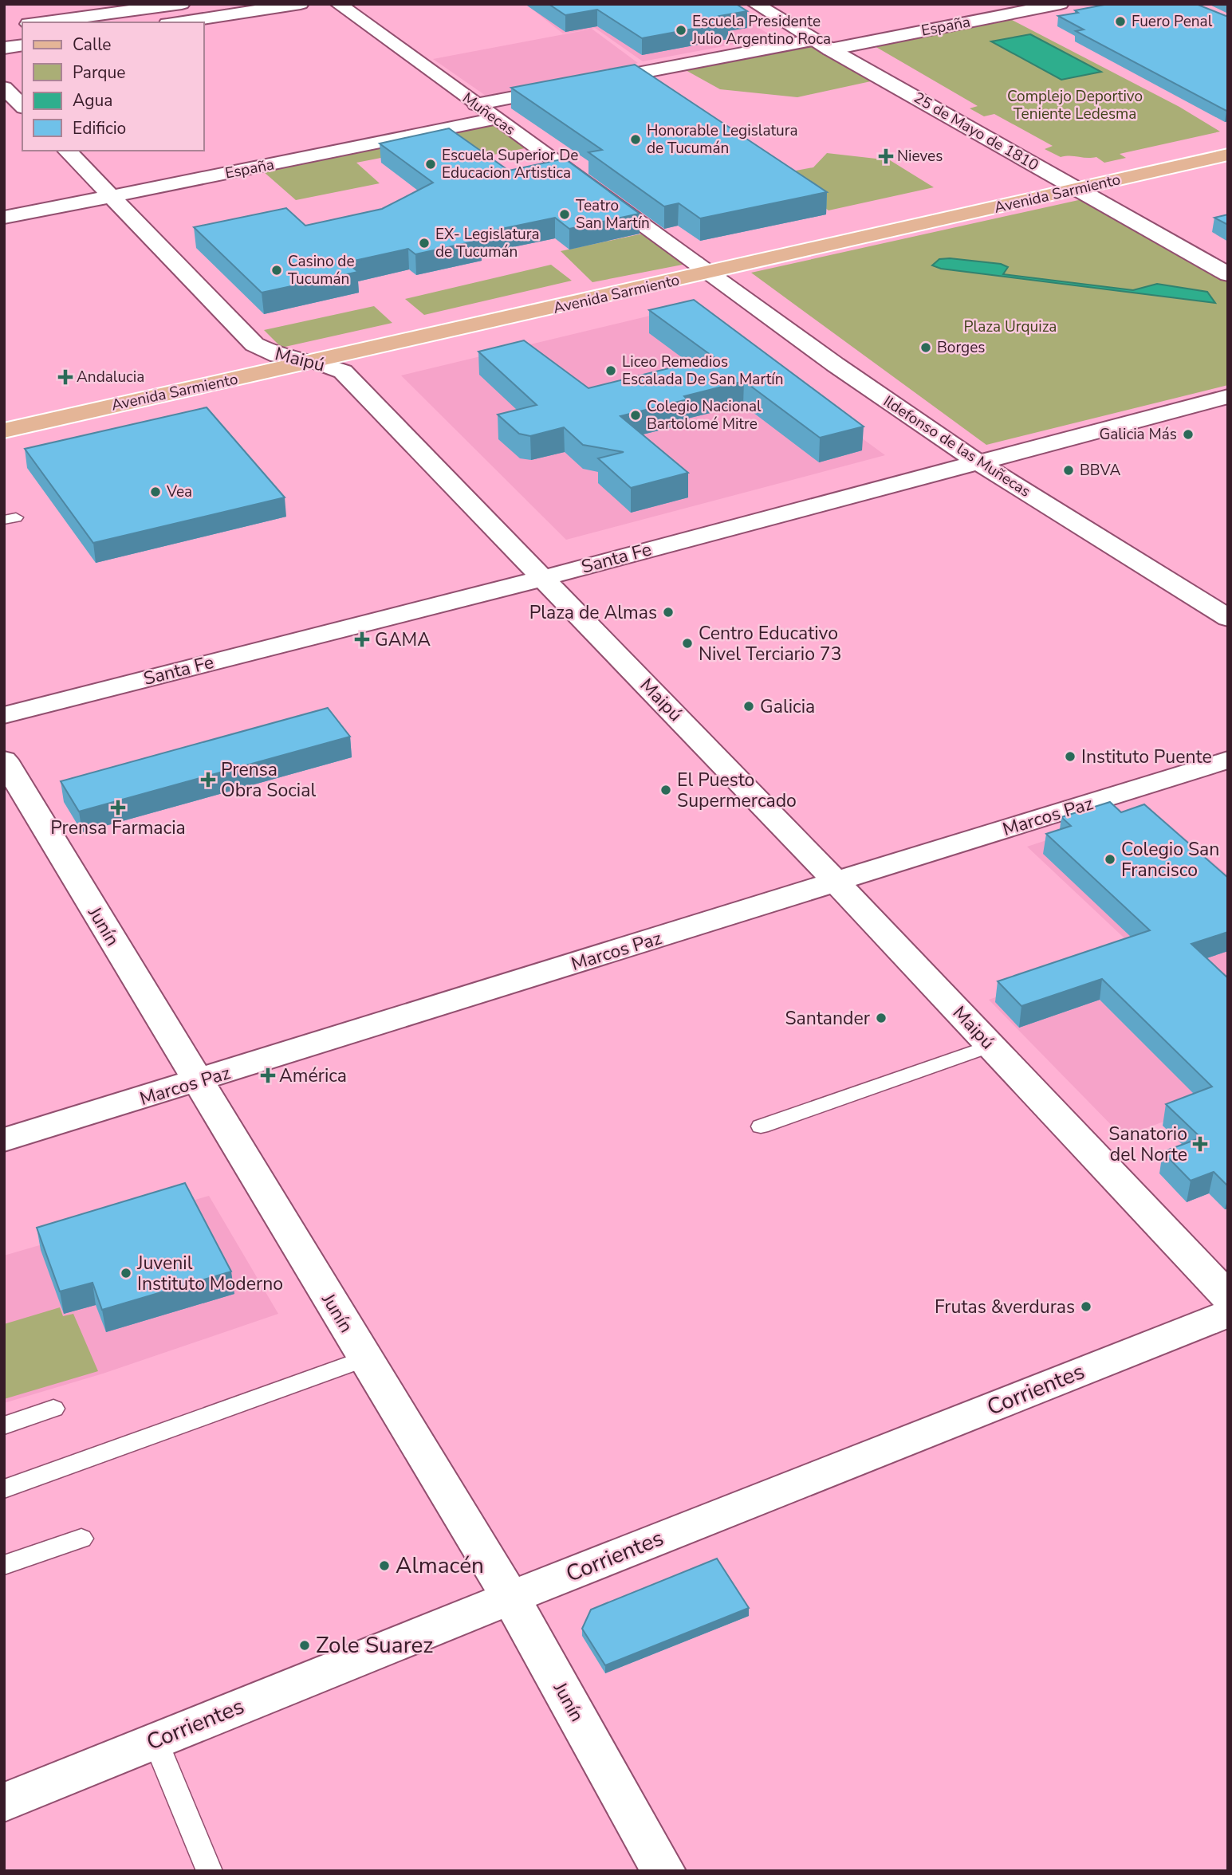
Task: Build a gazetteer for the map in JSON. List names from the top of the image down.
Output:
{
  "streets": {
    "main road": ["Avenida Sarmiento"],
    "street": [
      "España",
      "Muñecas",
      "25 de Mayo de 1810",
      "Maipú",
      "Ildefonso de las Muñecas",
      "Santa Fe",
      "Marcos Paz",
      "Junín",
      "Corrientes"
    ]
  },
  "crossings": [
    ["España", "Muñecas"],
    ["España", "25 de Mayo de 1810"],
    ["España", "Maipú"],
    ["Muñecas", "Avenida Sarmiento"],
    ["Muñecas", "Ildefonso de las Muñecas"],
    ["25 de Mayo de 1810", "Avenida Sarmiento"],
    ["Avenida Sarmiento", "Maipú"],
    ["Avenida Sarmiento", "Ildefonso de las Muñecas"],
    ["Maipú", "Santa Fe"],
    ["Maipú", "Marcos Paz"],
    ["Ildefonso de las Muñecas", "Santa Fe"],
    ["Marcos Paz", "Junín"],
    ["Junín", "Corrientes"]
  ],
  "parks": ["Complejo Deportivo Teniente Ledesma", "Plaza Urquiza"],
  "places": {
    "other": [
      "Fuero Penal",
      "Escuela Presidente Julio Argentino Roca",
      "Honorable Legislatura de Tucumán",
      "Escuela Superior De Educacion Artistica",
      "Teatro San Martín",
      "EX- Legislatura de Tucumán",
      "Casino de Tucumán",
      "Borges",
      "Liceo Remedios Escalada De San Martín",
      "Colegio Nacional Bartolomé Mitre",
      "Galicia Más",
      "BBVA",
      "Vea",
      "Plaza de Almas",
      "Centro Educativo Nivel Terciario 73",
      "Galicia",
      "Instituto Puente",
      "El Puesto Supermercado",
      "Colegio San Francisco",
      "Santander",
      "Juvenil Instituto Moderno",
      "Frutas &verduras",
      "Almacén",
      "Zole Suarez"
    ],
    "health": [
      "Nieves",
      "Andalucia",
      "GAMA",
      "Prensa Obra Social",
      "Prensa Farmacia",
      "América",
      "Sanatorio del Norte"
    ]
  },
  "legend": [
    "Calle",
    "Parque",
    "Agua",
    "Edificio"
  ]
}
